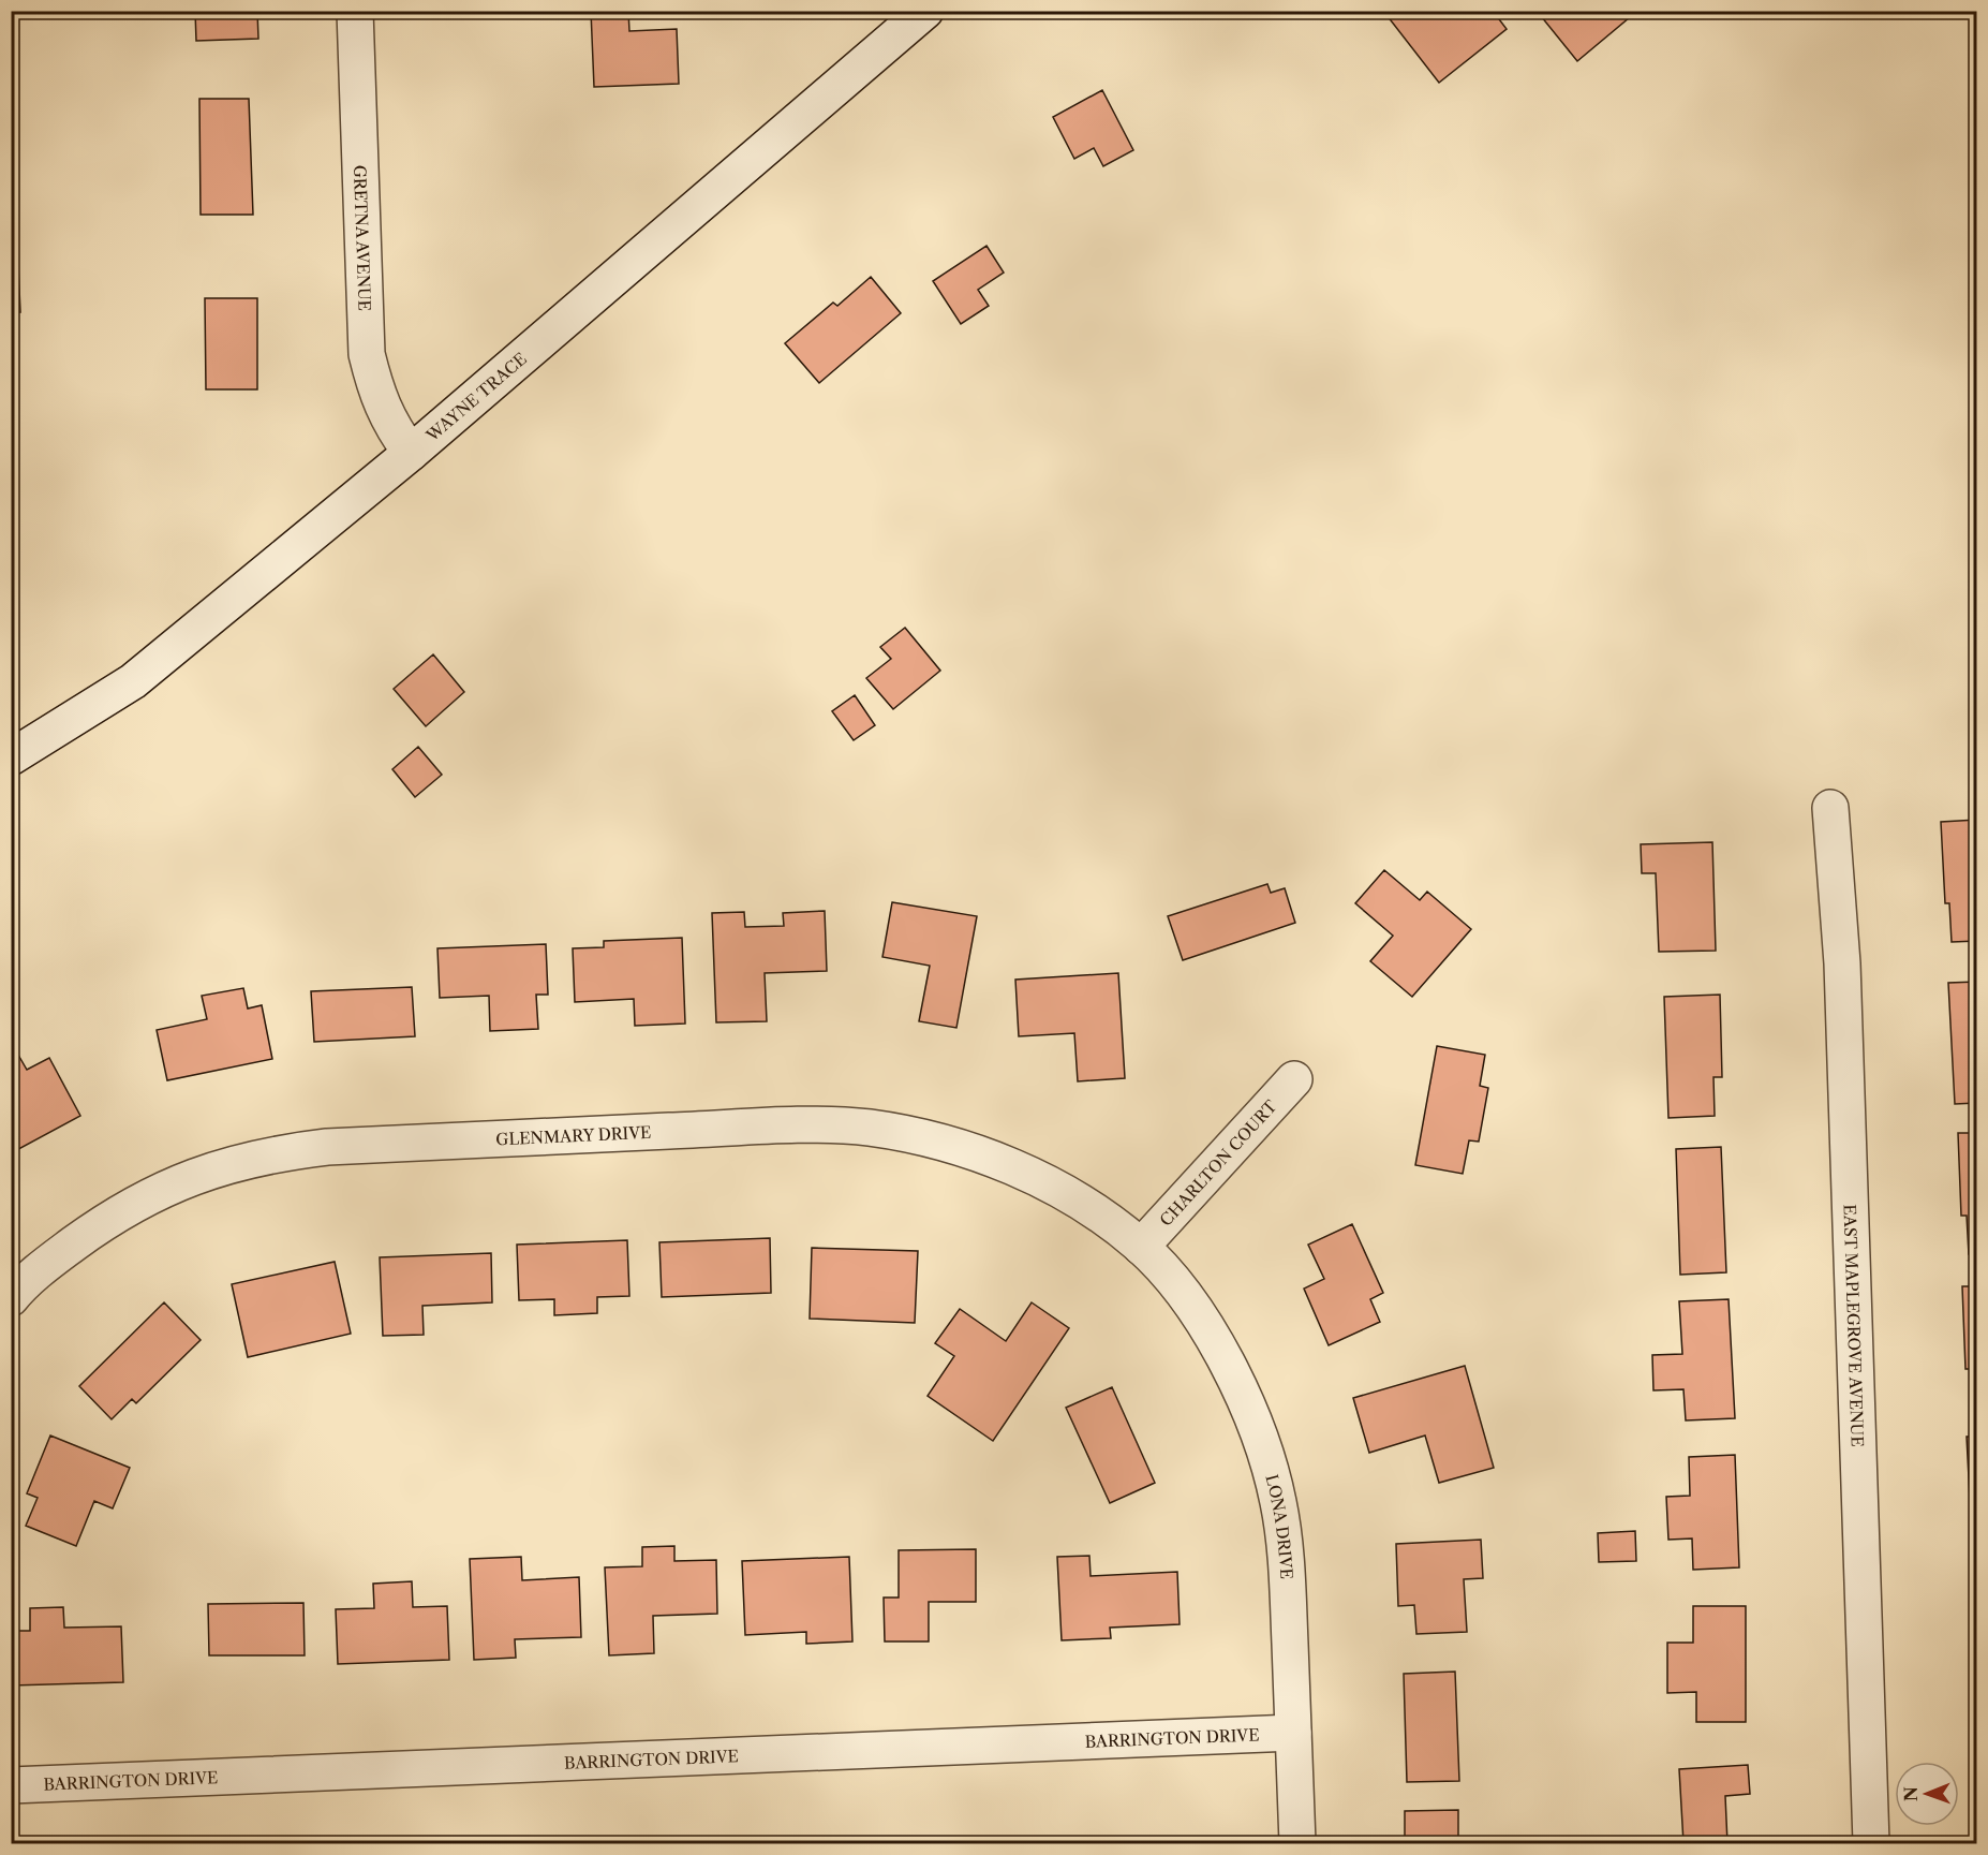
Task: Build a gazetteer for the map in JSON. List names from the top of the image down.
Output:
{
  "streets": {
    "street": [
      "GRETNA AVENUE",
      "WAYNE TRACE",
      "GLENMARY DRIVE",
      "CHARLTON COURT",
      "EAST MAPLEGROVE AVENUE",
      "LONA DRIVE",
      "BARRINGTON DRIVE"
    ]
  },
  "crossings": [
    ["GRETNA AVENUE", "WAYNE TRACE"],
    ["GLENMARY DRIVE", "CHARLTON COURT"],
    ["GLENMARY DRIVE", "LONA DRIVE"],
    ["CHARLTON COURT", "LONA DRIVE"],
    ["LONA DRIVE", "BARRINGTON DRIVE"]
  ],
  "north": "left"
}
